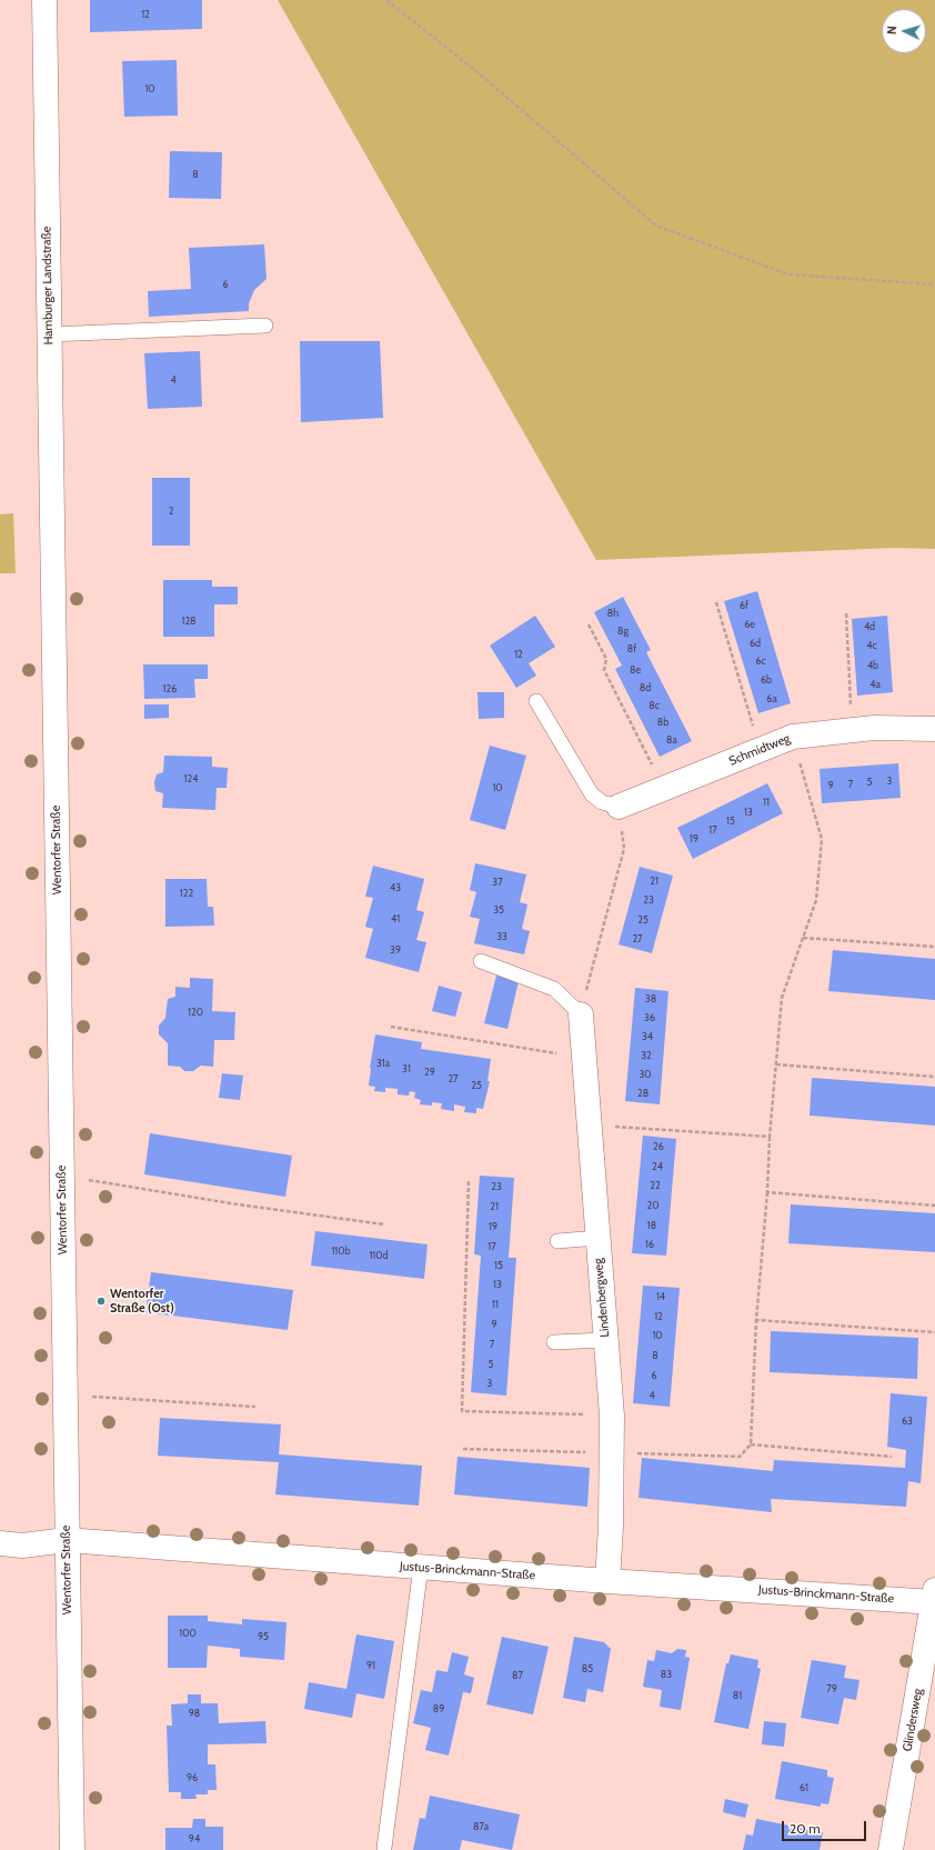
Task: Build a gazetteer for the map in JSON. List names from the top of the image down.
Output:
{
  "streets": {
    "street": [
      "Hamburger Landstraße",
      "Schmidtweg",
      "Wentorfer Straße",
      "Lindenbergweg",
      "Justus-Brinckmann-Straße",
      "Glindersweg"
    ]
  },
  "crossings": [
    ["Hamburger Landstraße", "Wentorfer Straße"],
    ["Wentorfer Straße", "Justus-Brinckmann-Straße"],
    ["Lindenbergweg", "Justus-Brinckmann-Straße"],
    ["Justus-Brinckmann-Straße", "Glindersweg"]
  ],
  "places": ["Wentorfer Straße (Ost)"],
  "house_numbers": [
    "12",
    "10",
    "8",
    "6",
    "4",
    "2",
    "6f",
    "8h",
    "128",
    "6e",
    "4d",
    "8g",
    "6d",
    "4c",
    "8f",
    "12",
    "6c",
    "4b",
    "8e",
    "6b",
    "4a",
    "8d",
    "126",
    "6a",
    "8c",
    "8b",
    "8a",
    "124",
    "3",
    "5",
    "7",
    "9",
    "10",
    "11",
    "13",
    "15",
    "17",
    "19",
    "21",
    "37",
    "43",
    "122",
    "23",
    "35",
    "41",
    "25",
    "33",
    "27",
    "39",
    "38",
    "120",
    "36",
    "34",
    "32",
    "31a",
    "31",
    "29",
    "30",
    "27",
    "25",
    "28",
    "26",
    "24",
    "22",
    "23",
    "20",
    "21",
    "18",
    "19",
    "16",
    "17",
    "110b",
    "110d",
    "15",
    "13",
    "14",
    "11",
    "12",
    "9",
    "10",
    "7",
    "8",
    "5",
    "6",
    "3",
    "4",
    "63",
    "100",
    "95",
    "91",
    "85",
    "83",
    "87",
    "79",
    "81",
    "89",
    "98",
    "96",
    "61",
    "87a",
    "94"
  ],
  "scale_bar": "20 m",
  "north": "left"
}
